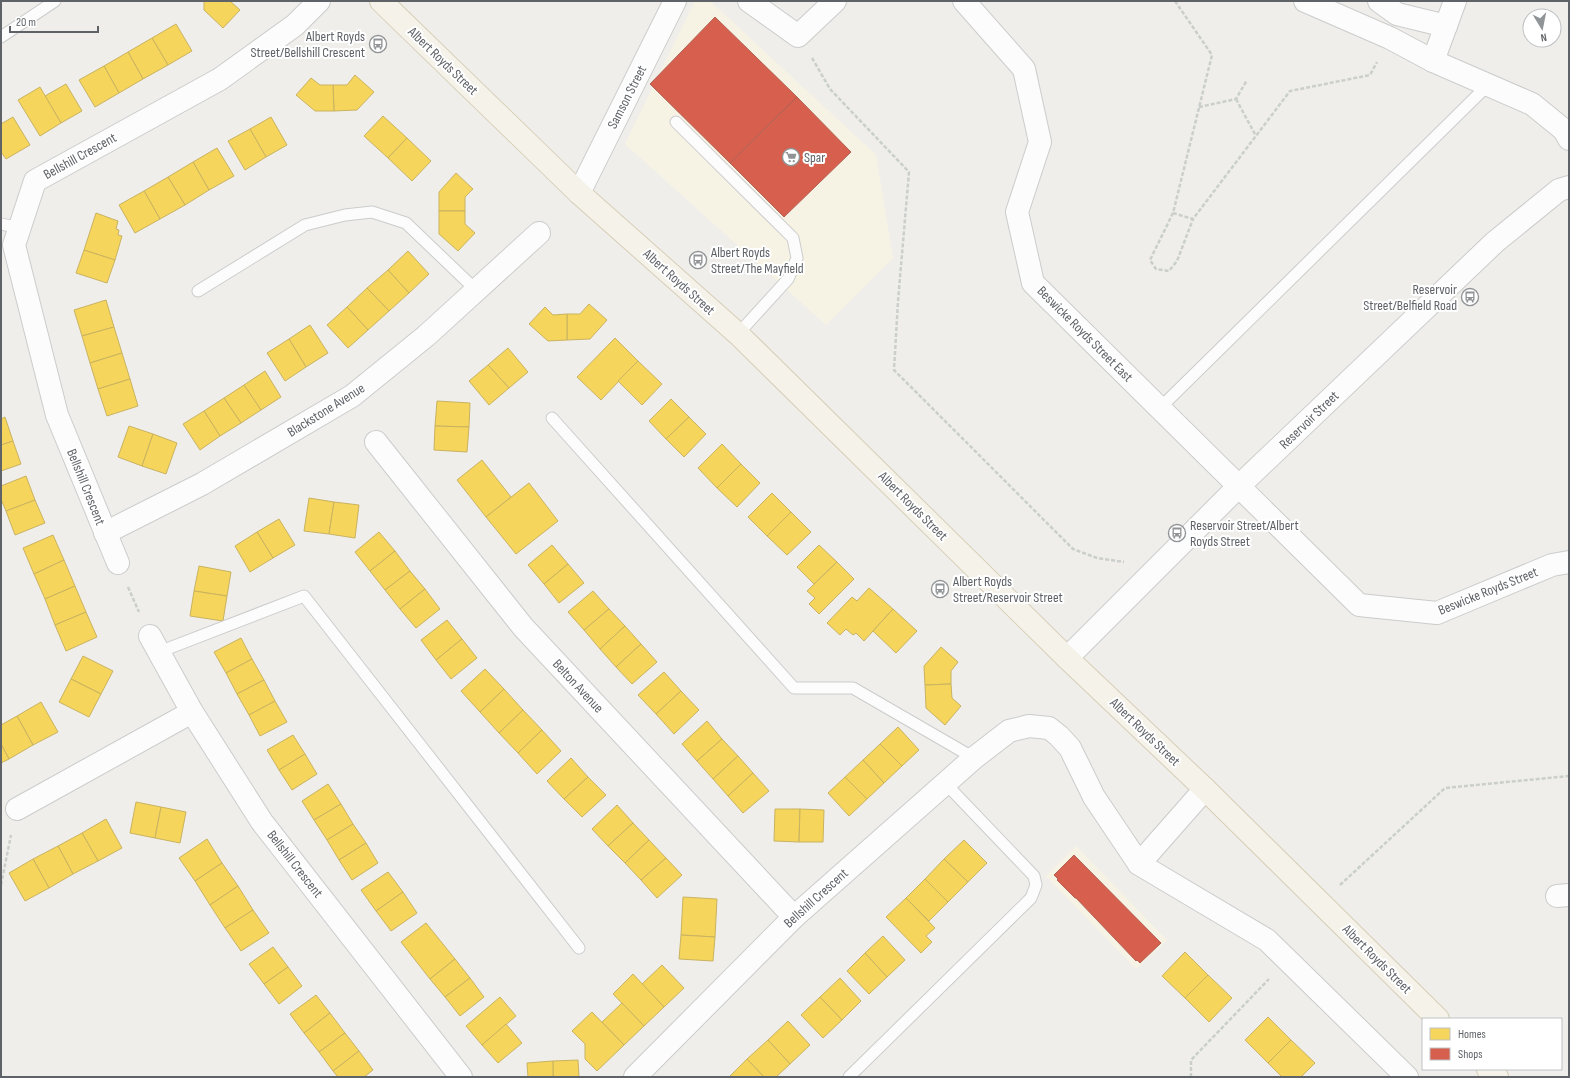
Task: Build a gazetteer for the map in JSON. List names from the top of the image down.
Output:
{
  "streets": {
    "main road": ["Albert Royds Street"],
    "street": [
      "Samson Street",
      "Bellshill Crescent",
      "Beswicke Royds Street East",
      "Blackstone Avenue",
      "Reservoir Street",
      "Beswicke Royds Street",
      "Belton Avenue"
    ]
  },
  "crossings": [
    ["Albert Royds Street", "Samson Street"],
    ["Albert Royds Street", "Reservoir Street"],
    ["Bellshill Crescent", "Blackstone Avenue"],
    ["Bellshill Crescent", "Belton Avenue"],
    ["Beswicke Royds Street East", "Reservoir Street"],
    ["Beswicke Royds Street East", "Beswicke Royds Street"],
    ["Reservoir Street", "Beswicke Royds Street"]
  ],
  "places": {
    "bus stop": [
      "Albert Royds Street/Bellshill Crescent",
      "Albert Royds Street/The Mayfield",
      "Reservoir Street/Belfield Road",
      "Reservoir Street/Albert Royds Street",
      "Albert Royds Street/Reservoir Street"
    ],
    "supermarket": ["Spar"]
  },
  "legend": ["Homes", "Shops"],
  "scale_bar": "20 m",
  "north": "bottom"
}
